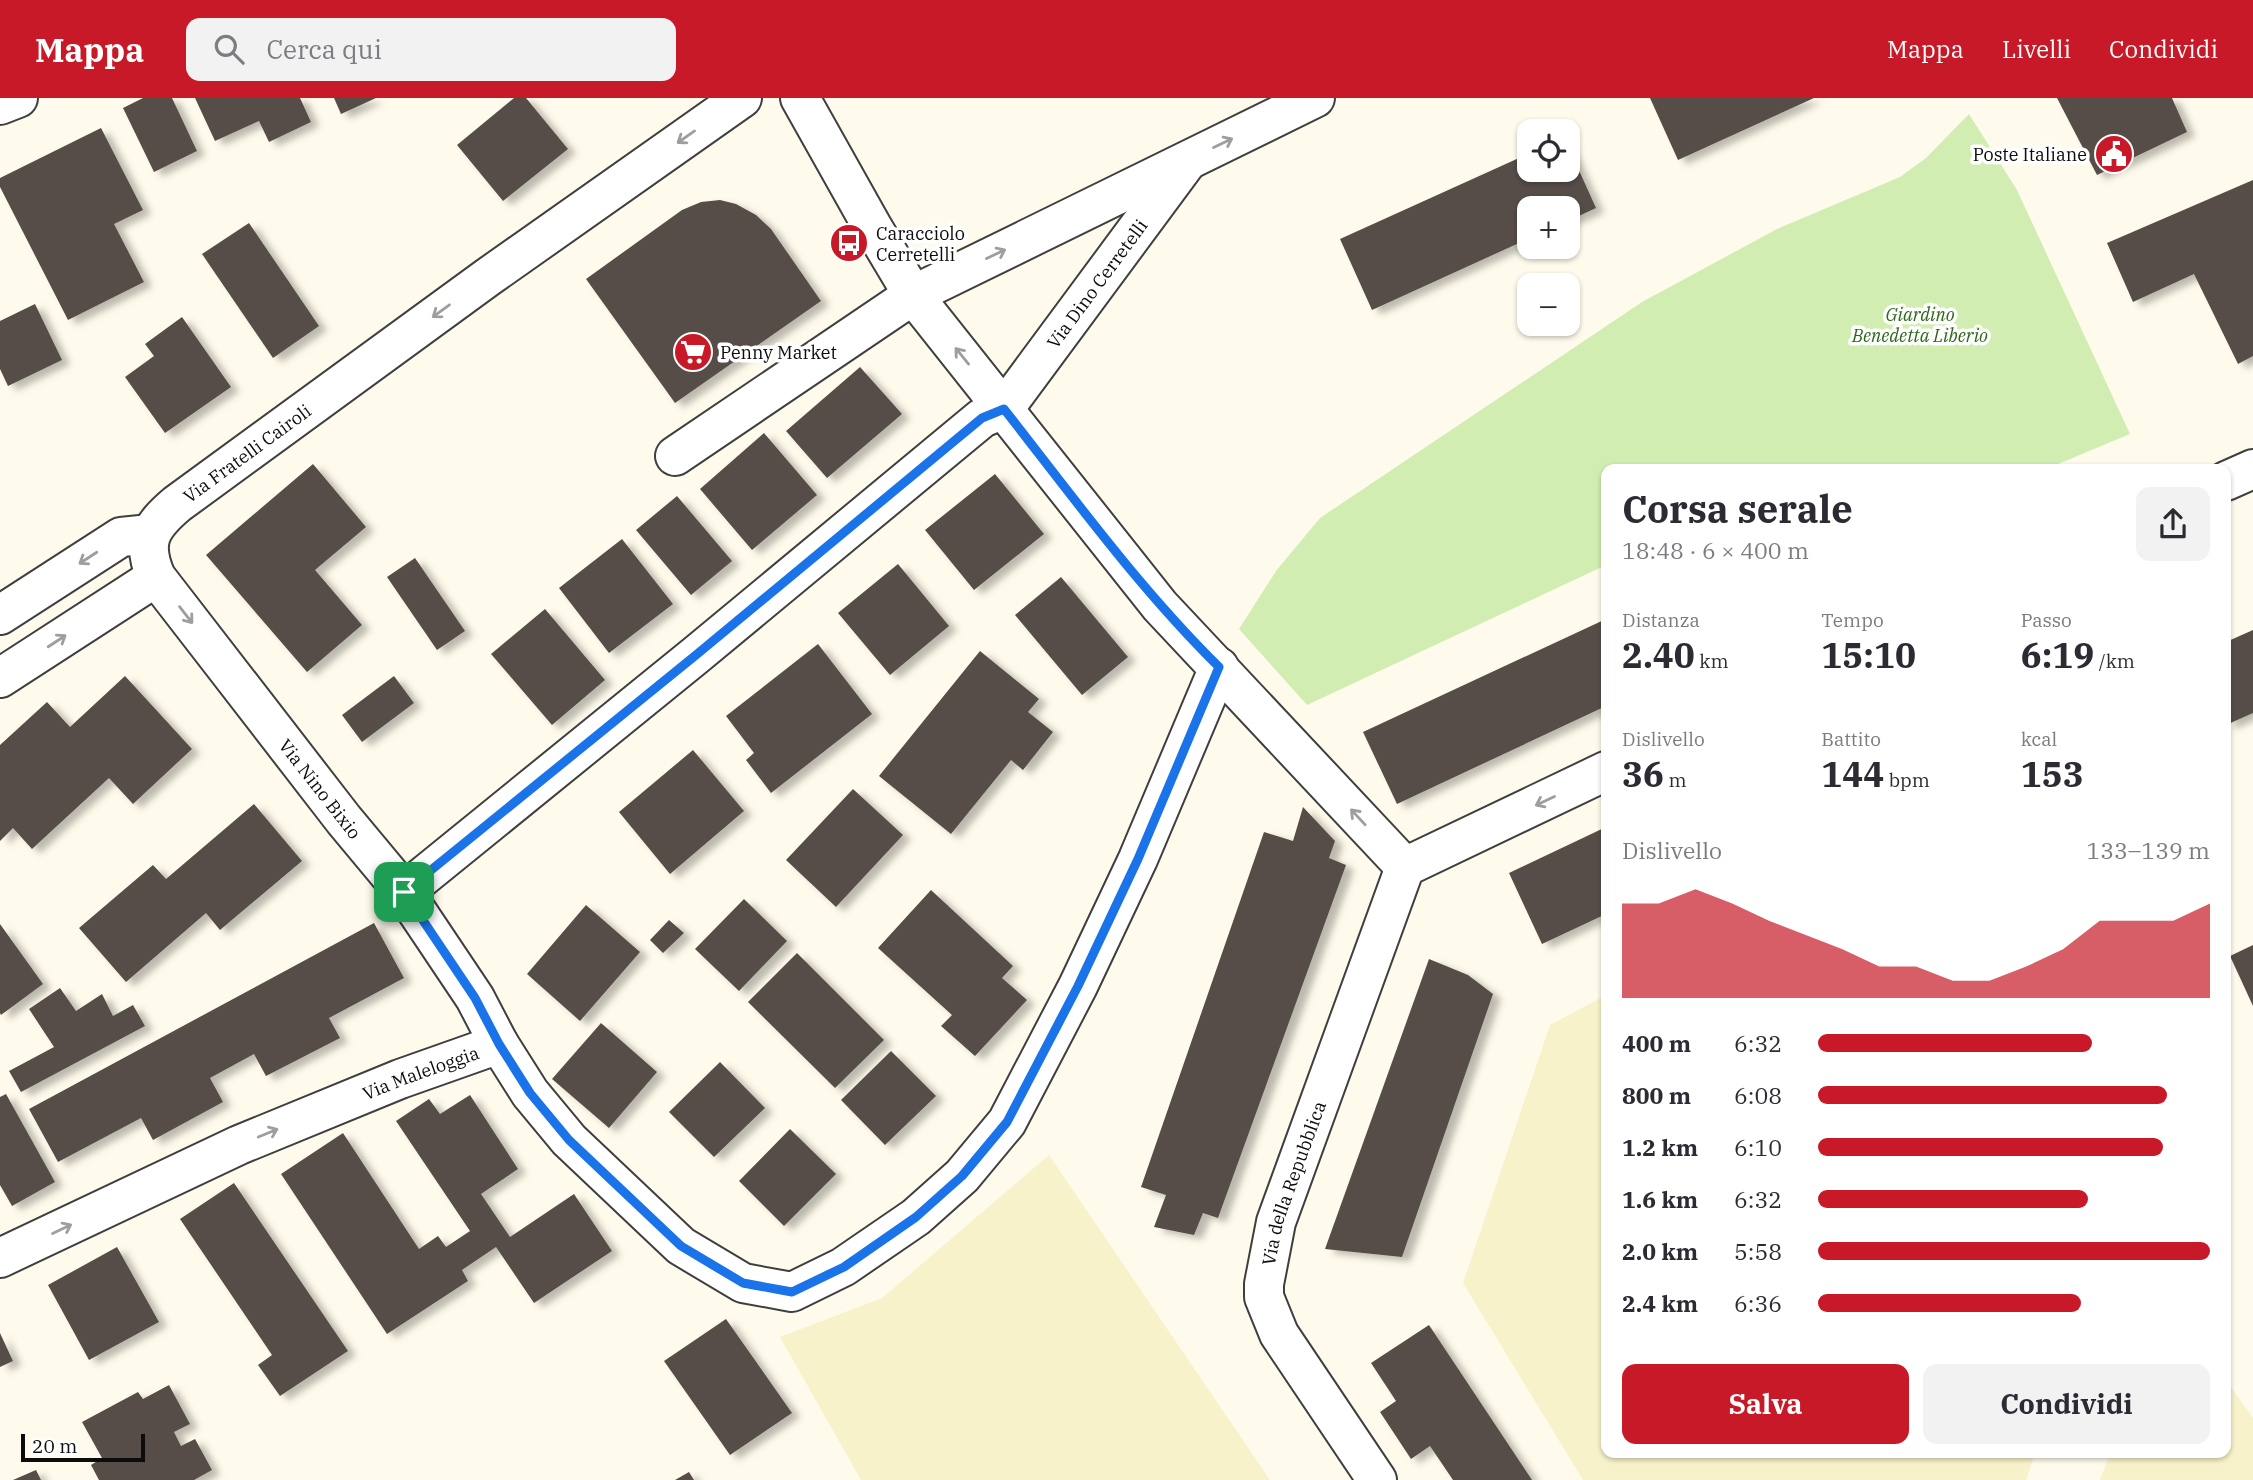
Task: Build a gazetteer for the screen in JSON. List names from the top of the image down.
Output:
{
  "streets": {
    "street": [
      "Via Dino Cerretelli",
      "Via Fratelli Cairoli",
      "Via Nino Bixio",
      "Via Maleloggia",
      "Via della Repubblica"
    ]
  },
  "crossings": [
    ["Via Fratelli Cairoli", "Via Nino Bixio"],
    ["Via Nino Bixio", "Via Maleloggia"]
  ],
  "one_way": ["Via Dino Cerretelli", "Via Fratelli Cairoli", "Via Nino Bixio"],
  "parks": ["Giardino Benedetta Liberio"],
  "places": {
    "public building": ["Poste Italiane"],
    "bus stop": ["Caracciolo Cerretelli"],
    "supermarket": ["Penny Market"]
  },
  "scale_bar": "20 m",
  "page": {
    "header": "Mappa",
    "search": "Cerca qui",
    "nav": ["Mappa", "Livelli", "Condividi"],
    "map_buttons": ["+", "−"],
    "heading": ["Corsa serale", "18:48 · 6 × 400 m"],
    "stats": [
      ["Distanza", "2.40 km"],
      ["Tempo", "15:10"],
      ["Passo", "6:19 /km"],
      ["Dislivello", "36 m"],
      ["Battito", "144 bpm"],
      ["kcal", "153"]
    ],
    "chart": ["Dislivello", "133–139 m"],
    "list": [
      {
        "name": "400 m",
        "note": "6:32"
      },
      {
        "name": "800 m",
        "note": "6:08"
      },
      {
        "name": "1.2 km",
        "note": "6:10"
      },
      {
        "name": "1.6 km",
        "note": "6:32"
      },
      {
        "name": "2.0 km",
        "note": "5:58"
      },
      {
        "name": "2.4 km",
        "note": "6:36"
      }
    ],
    "buttons": ["Salva", "Condividi"],
    "scale": "20 m"
  }
}
